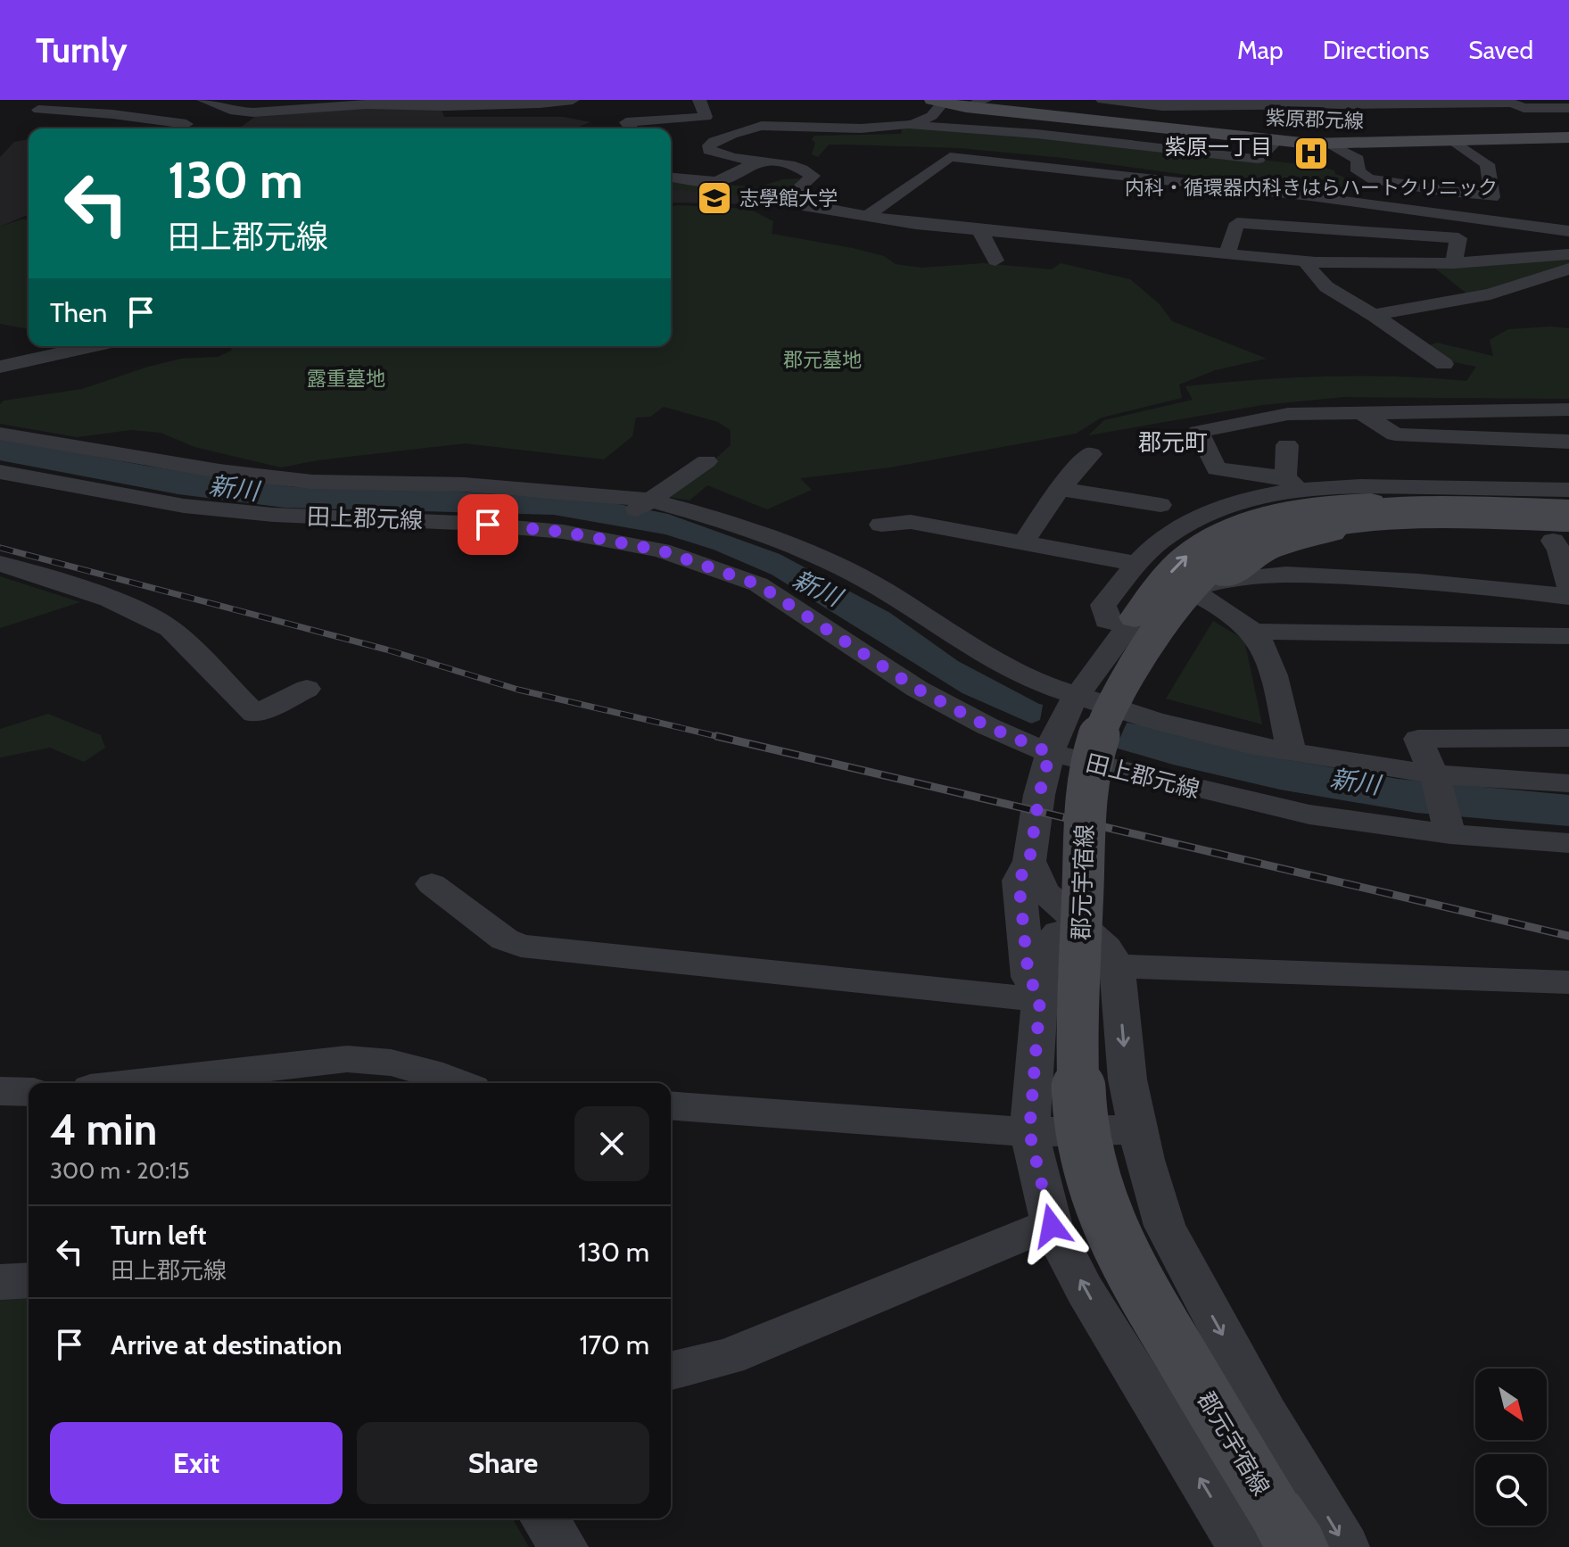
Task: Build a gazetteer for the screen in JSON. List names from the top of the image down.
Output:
{
  "streets": {
    "street": ["紫原郡元線", "田上郡元線", "郡元宇宿線"]
  },
  "districts": ["紫原一丁目", "郡元町"],
  "water": ["新川"],
  "parks": ["郡元墓地", "露重墓地"],
  "places": {
    "hospital": ["内科・循環器内科きはらハートクリニック"],
    "school or university": ["志學館大学"]
  },
  "north": "bottom right",
  "page": {
    "header": "Turnly",
    "nav": ["Map", "Directions", "Saved"],
    "turn": ["130 m", "田上郡元線"],
    "then": "Then",
    "heading": ["4 min", "300 m · 20:15"],
    "list": [
      {
        "name": "Turn left",
        "note": "田上郡元線",
        "value": "130 m"
      },
      {
        "name": "Arrive at destination",
        "value": "170 m"
      }
    ],
    "buttons": ["Exit", "Share"]
  }
}
